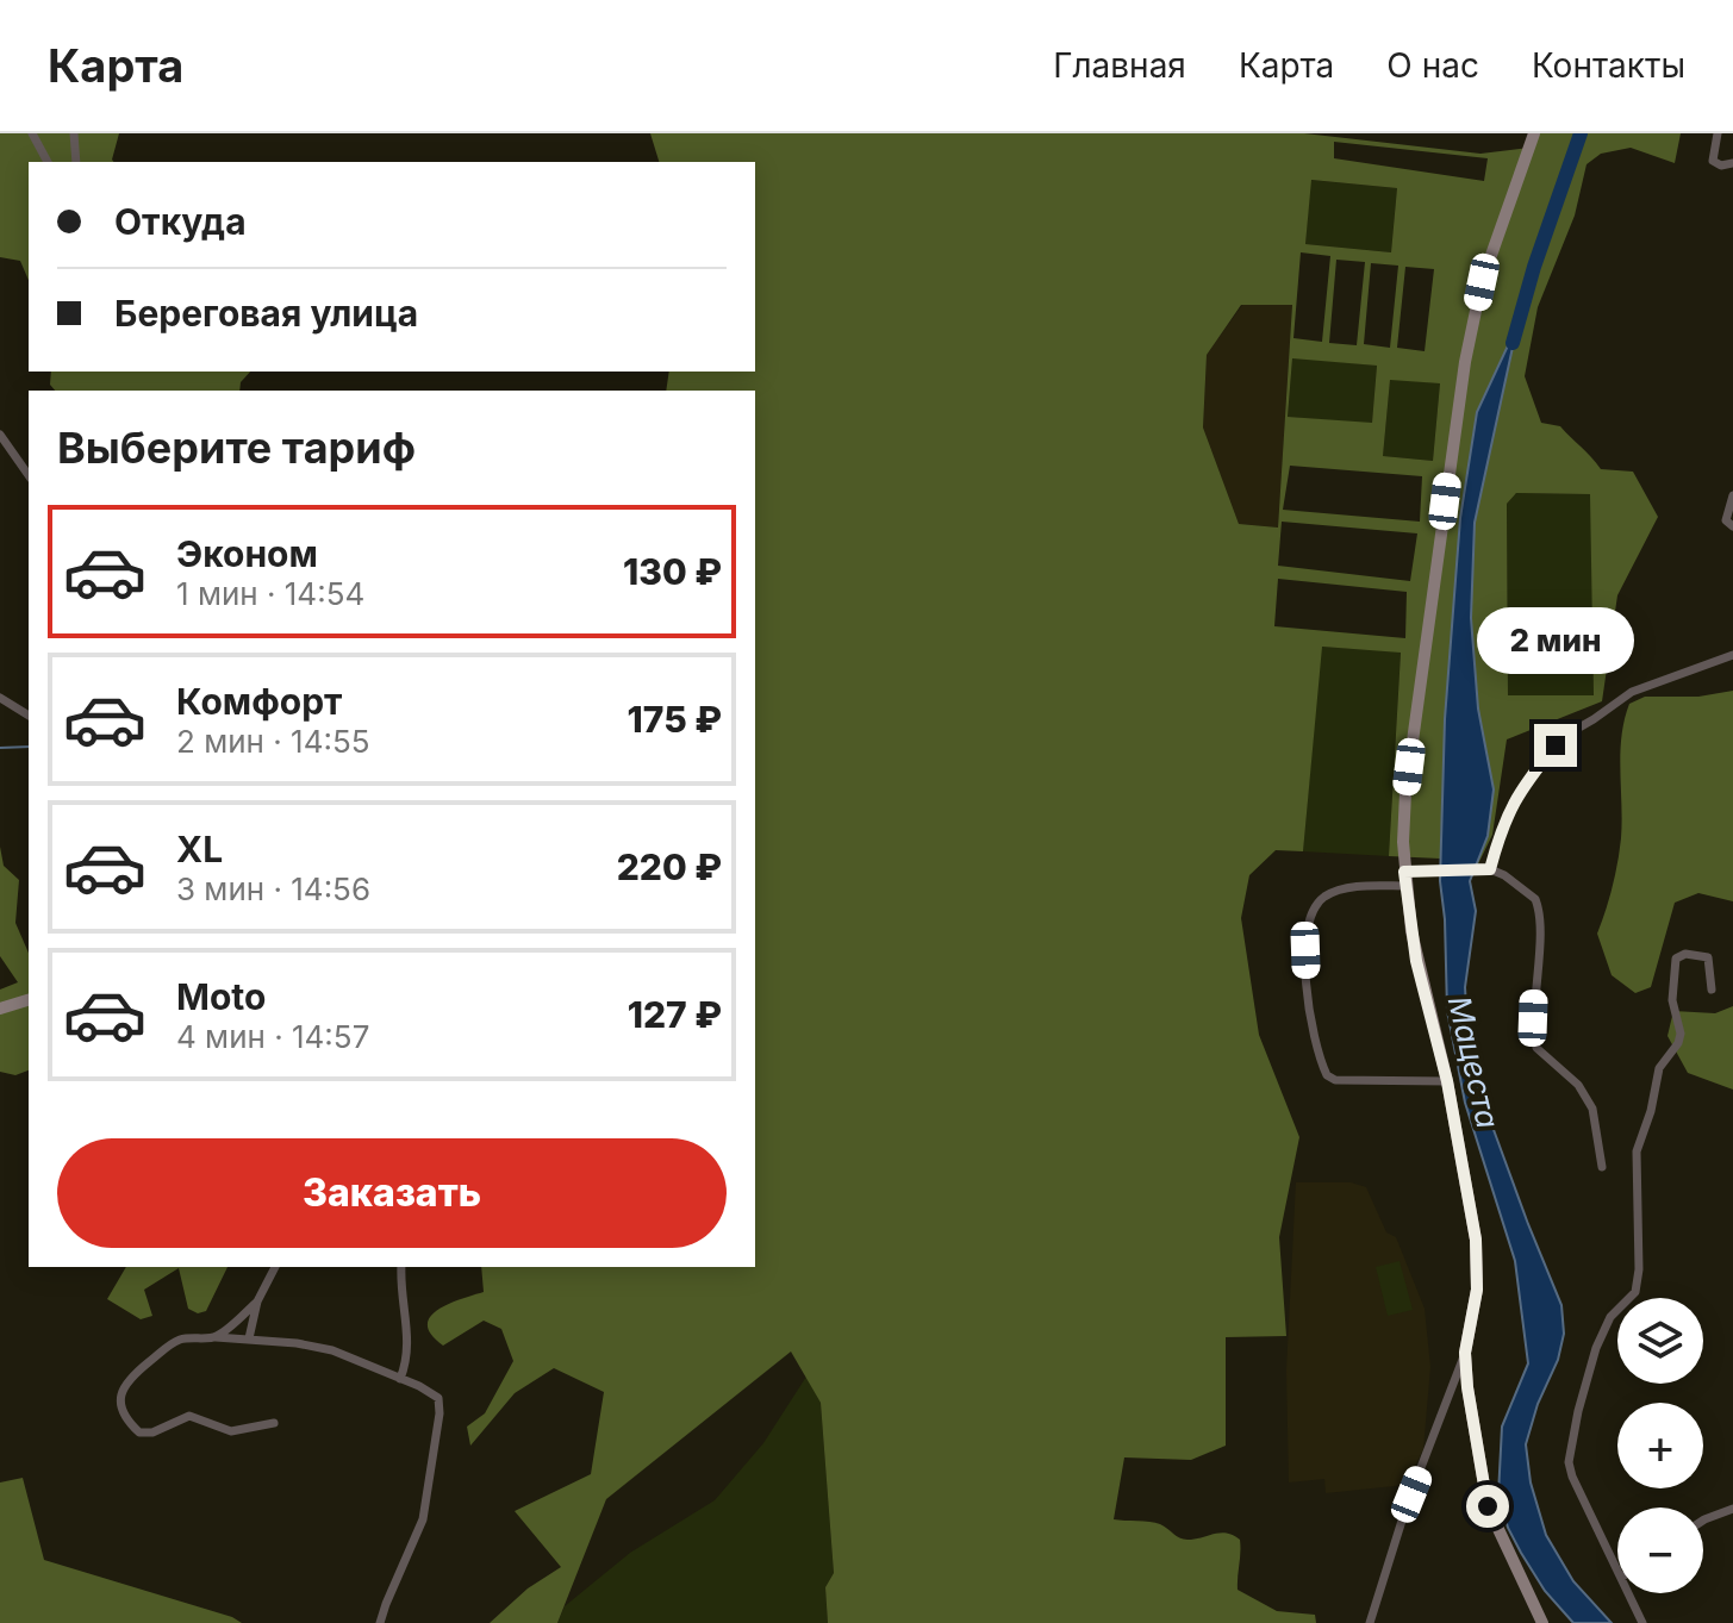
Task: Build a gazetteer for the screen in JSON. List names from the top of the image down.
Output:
{
  "water": ["Мацеста"],
  "page": {
    "header": "Карта",
    "nav": [
      "Главная",
      "Карта",
      "О нас",
      "Контакты"
    ],
    "banner": ["Откуда", "Береговая улица"],
    "heading": "Выберите тариф",
    "list": [
      {
        "name": "Эконом",
        "note": "1 мин · 14:54",
        "value": "130 ₽"
      },
      {
        "name": "Комфорт",
        "note": "2 мин · 14:55",
        "value": "175 ₽"
      },
      {
        "name": "XL",
        "note": "3 мин · 14:56",
        "value": "220 ₽"
      },
      {
        "name": "Moto",
        "note": "4 мин · 14:57",
        "value": "127 ₽"
      }
    ],
    "bubble": "2 мин",
    "buttons": "Заказать",
    "map_buttons": ["+", "−"]
  }
}
